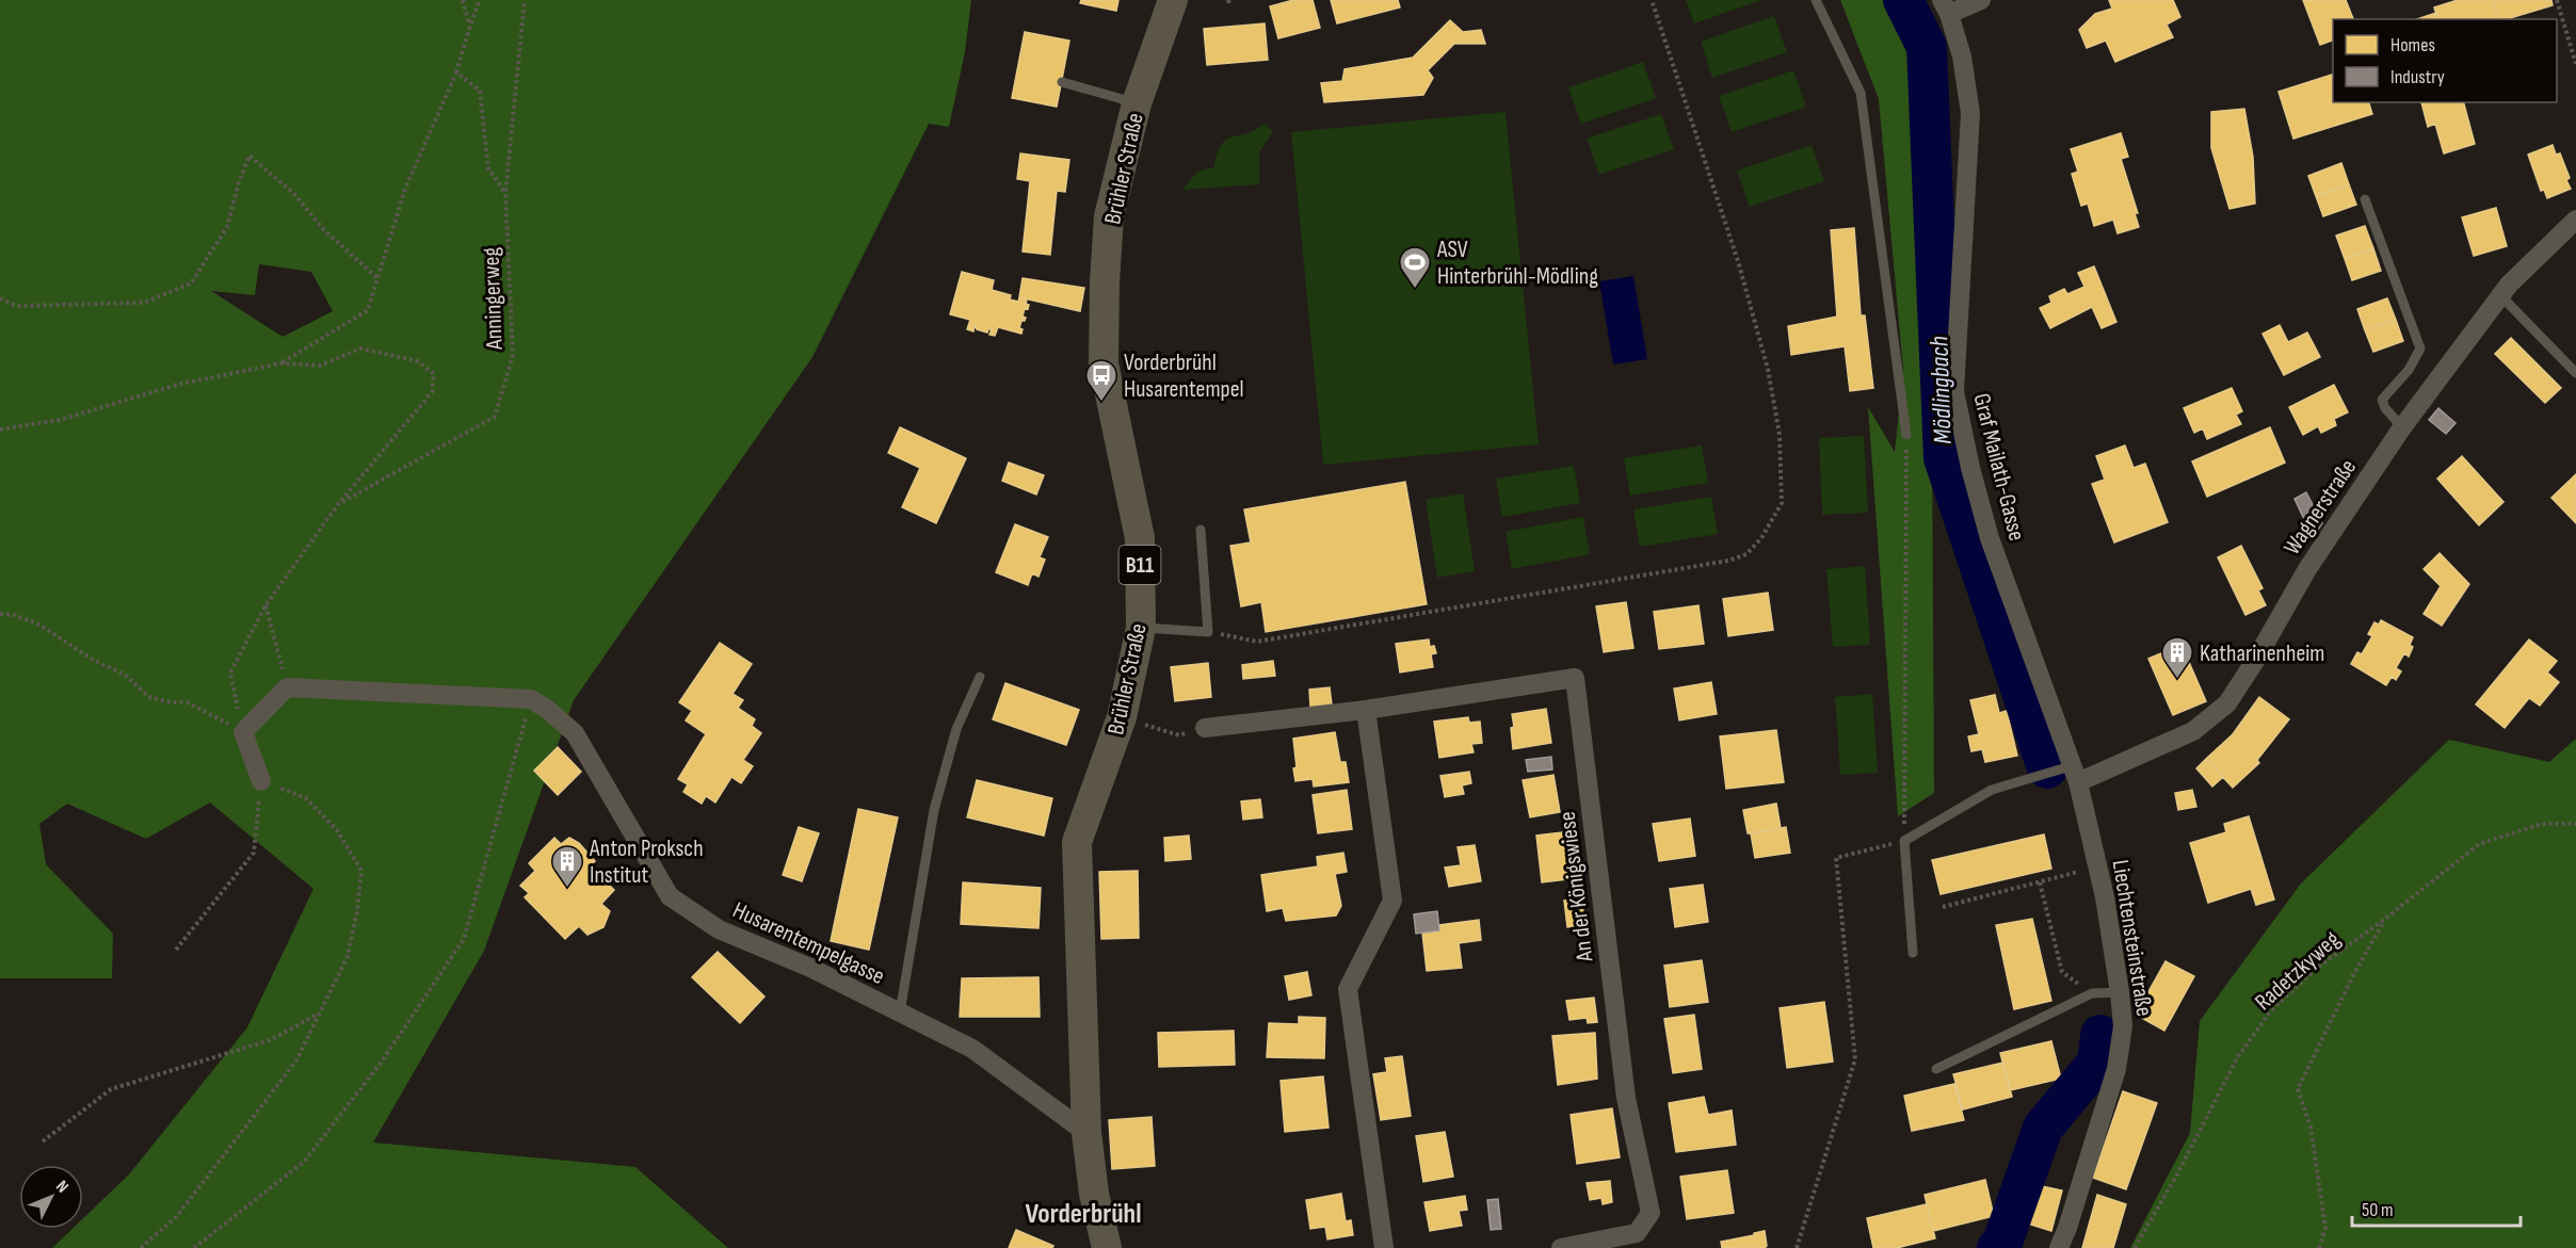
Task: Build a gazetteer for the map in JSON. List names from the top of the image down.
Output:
{
  "streets": {
    "main road": ["Brühler Straße", "B11"],
    "street": [
      "Graf Mailath-Gasse",
      "Wagnerstraße",
      "An der Königswiese",
      "Liechtensteinstraße",
      "Husarentempelgasse"
    ],
    "path": ["Anningerweg", "Radetzkyweg"]
  },
  "crossings": [
    ["Brühler Straße", "Husarentempelgasse"],
    ["Graf Mailath-Gasse", "Wagnerstraße"],
    ["Graf Mailath-Gasse", "Liechtensteinstraße"],
    ["Wagnerstraße", "Liechtensteinstraße"]
  ],
  "districts": ["Vorderbrühl"],
  "water": ["Mödlingbach"],
  "places": {
    "sports": ["ASV Hinterbrühl-Mödling"],
    "bus stop": ["Vorderbrühl Husarentempel"],
    "building": ["Katharinenheim", "Anton Proksch Institut"]
  },
  "legend": ["Homes", "Industry"],
  "scale_bar": "50 m",
  "north": "top right"
}
